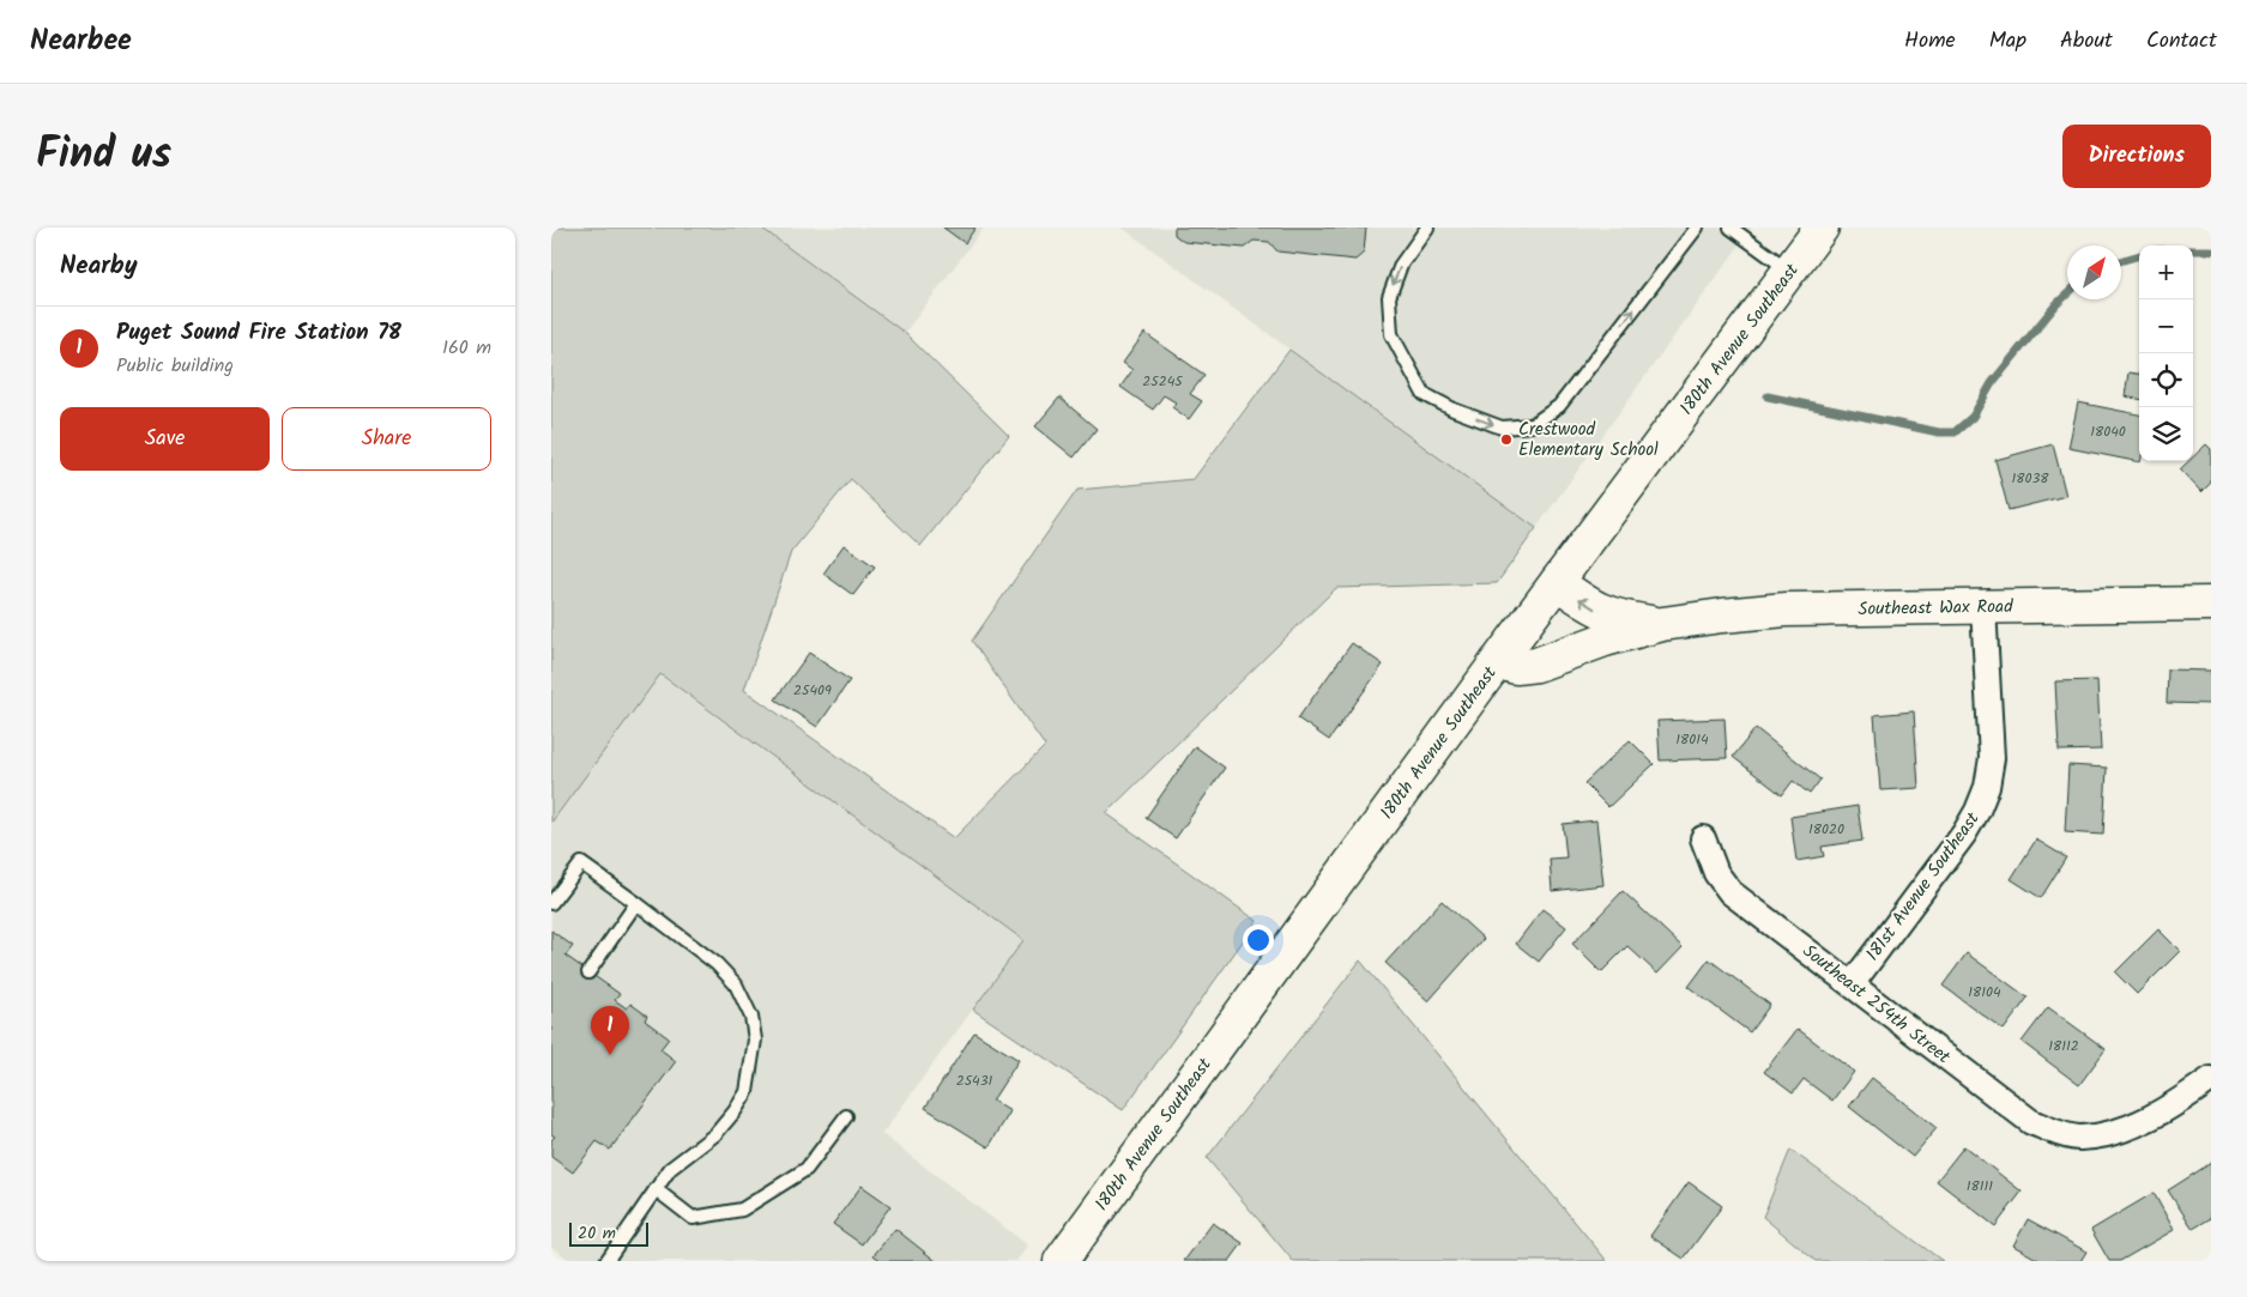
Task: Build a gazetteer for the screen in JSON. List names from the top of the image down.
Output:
{
  "streets": {
    "street": [
      "180th Avenue Southeast",
      "Southeast Wax Road",
      "181st Avenue Southeast",
      "Southeast 254th Street"
    ]
  },
  "crossings": [
    ["180th Avenue Southeast", "Southeast Wax Road"],
    ["Southeast Wax Road", "181st Avenue Southeast"],
    ["181st Avenue Southeast", "Southeast 254th Street"]
  ],
  "places": ["Crestwood Elementary School"],
  "house_numbers": [
    "25245",
    "18040",
    "18038",
    "25409",
    "18014",
    "18020",
    "18104",
    "18112",
    "25431",
    "18111"
  ],
  "scale_bar": "20 m",
  "north": "top right",
  "page": {
    "header": "Nearbee",
    "nav": [
      "Home",
      "Map",
      "About",
      "Contact"
    ],
    "title": "Find us",
    "buttons": [
      "Directions",
      ["Save", "Share"]
    ],
    "heading": "Nearby",
    "map_buttons": ["+", "−"],
    "list": [
      {
        "mark": "1",
        "name": "Puget Sound Fire Station 78",
        "note": "Public building",
        "value": "160 m"
      }
    ],
    "pins": "1",
    "scale": "20 m"
  }
}
